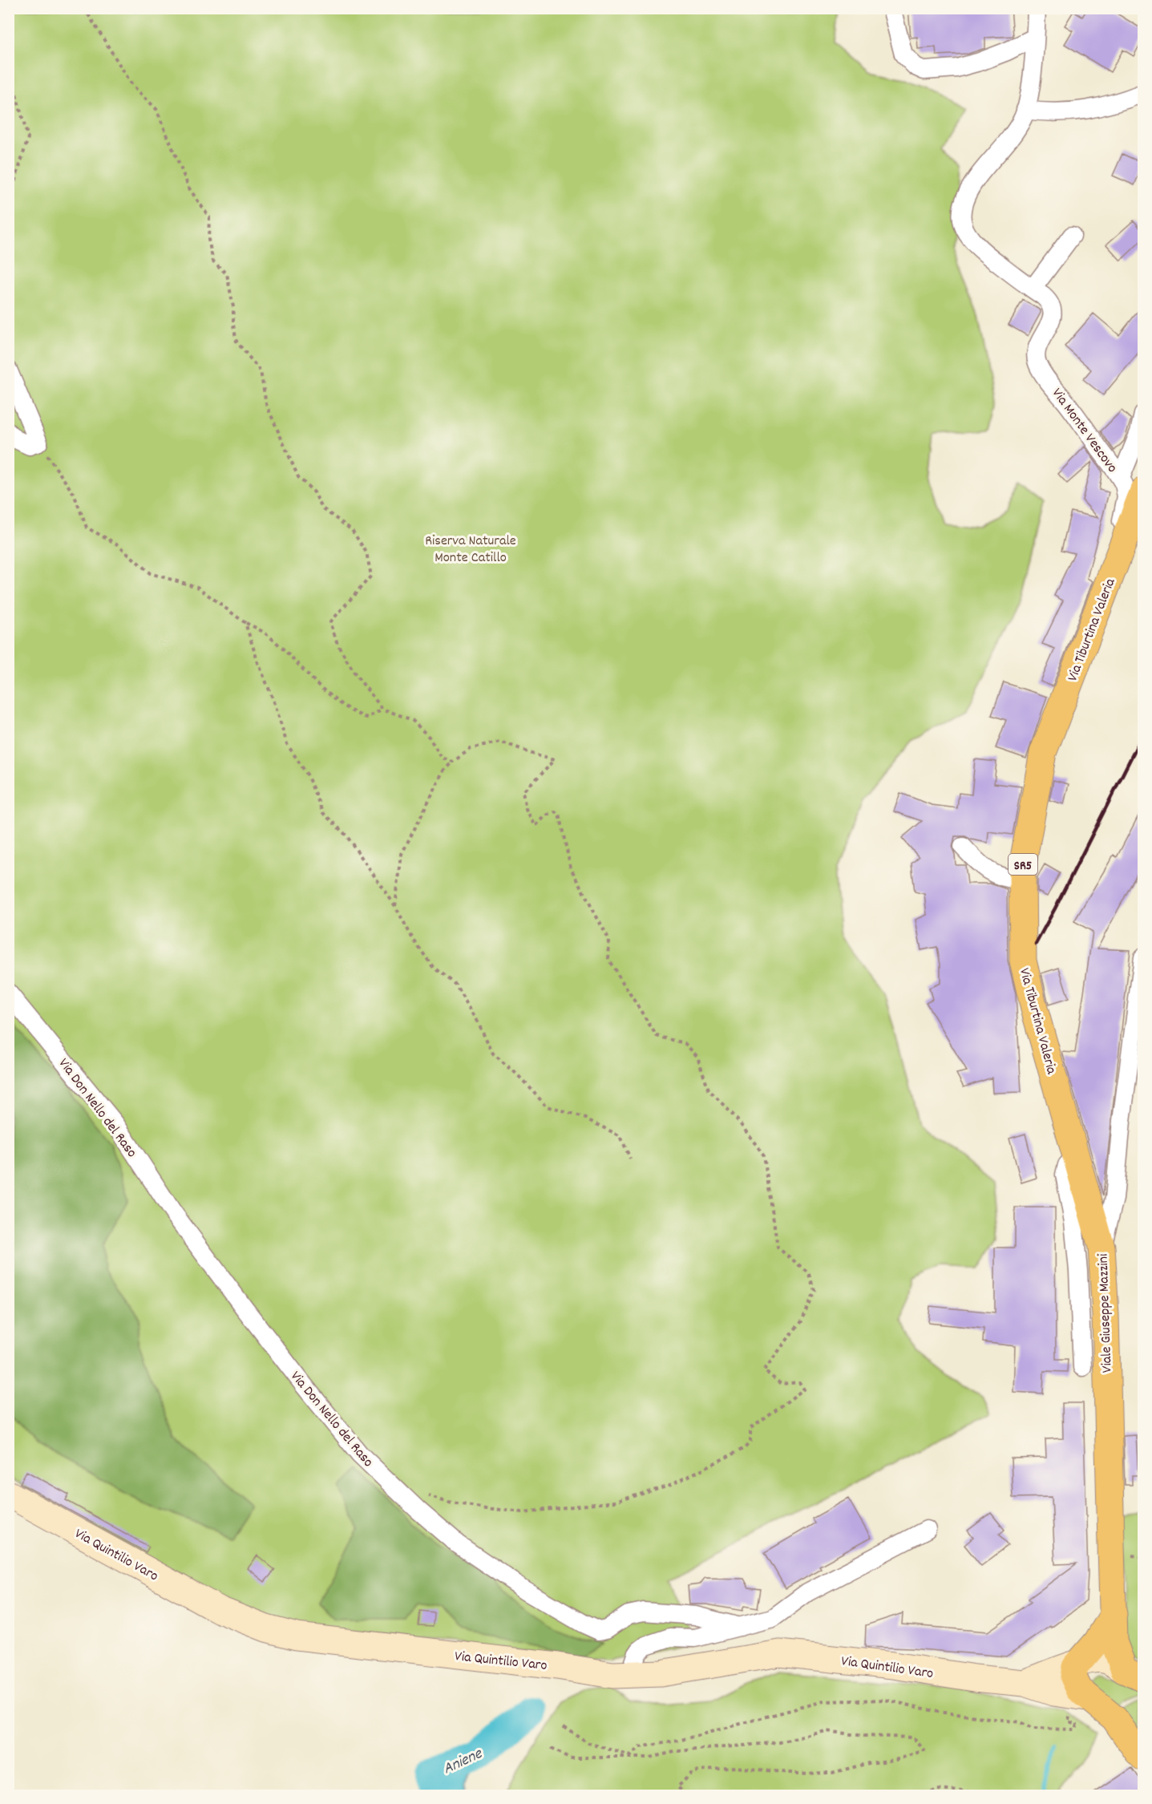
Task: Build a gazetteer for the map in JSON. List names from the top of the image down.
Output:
{
  "streets": {
    "main road": [
      "Via Tiburtina Valeria",
      "SR5",
      "Viale Giuseppe Mazzini",
      "Via Quintilio Varo"
    ],
    "street": ["Via Monte Vescovo", "Via Don Nello del Raso"]
  },
  "crossings": [
    ["Via Monte Vescovo", "Via Tiburtina Valeria"],
    ["Via Tiburtina Valeria", "Viale Giuseppe Mazzini"]
  ],
  "water": ["Aniene"],
  "parks": ["Riserva Naturale Monte Catillo"]
}
